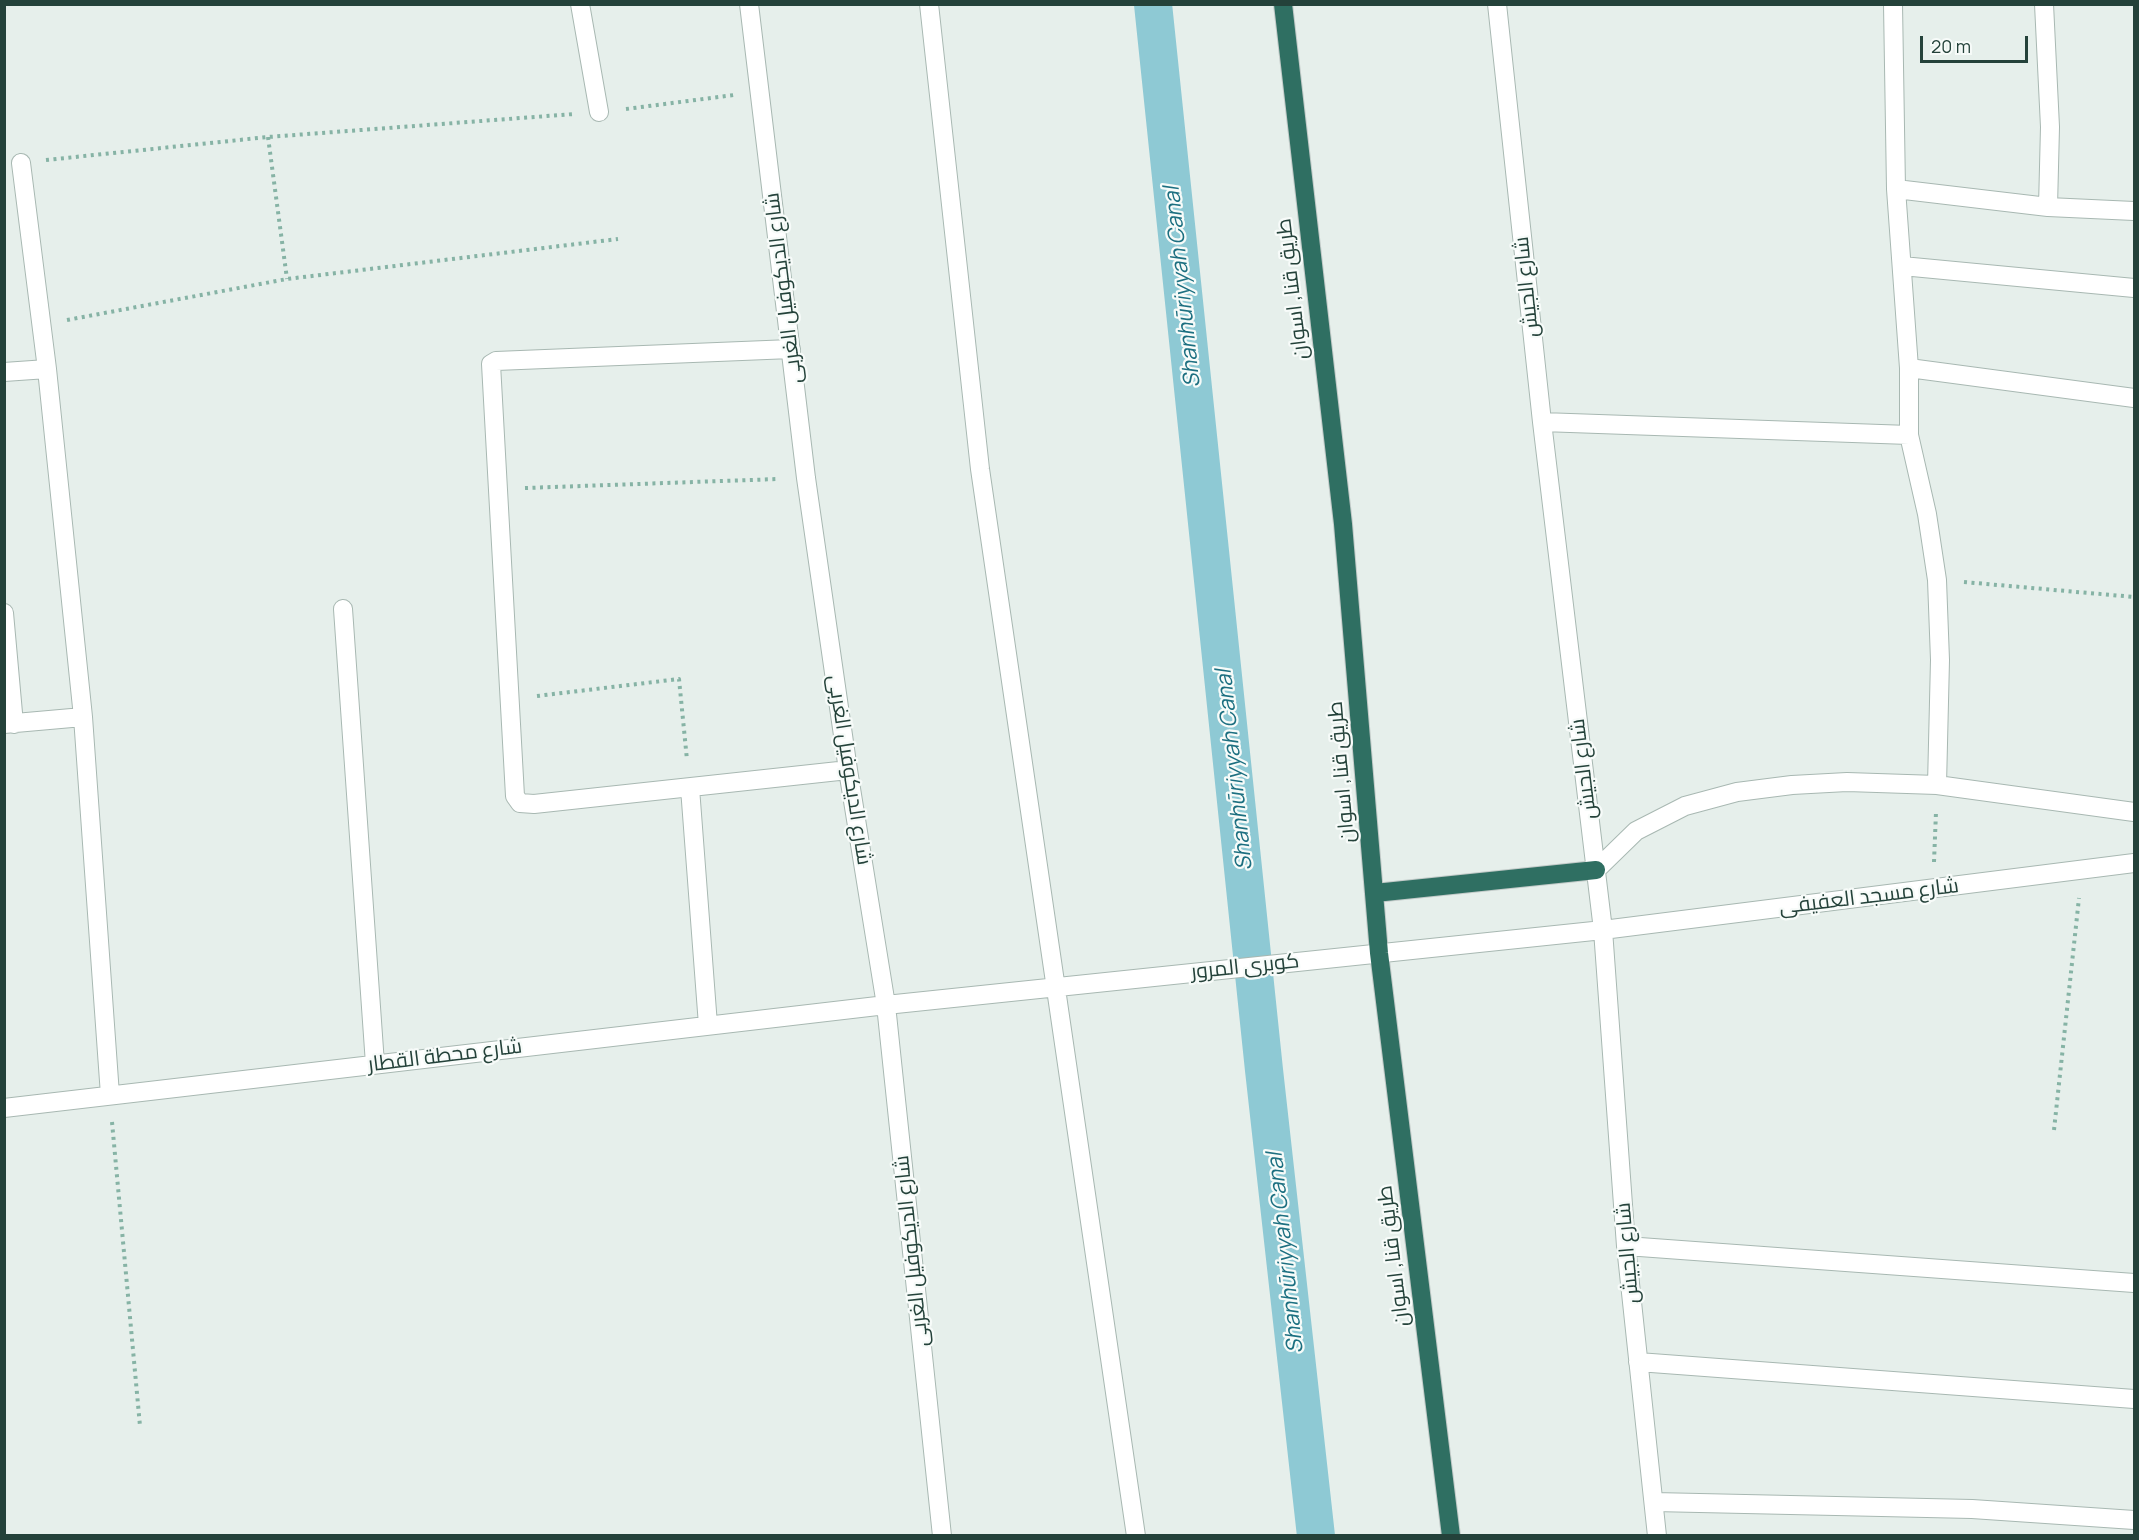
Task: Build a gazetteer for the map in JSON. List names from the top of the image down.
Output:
{
  "streets": {
    "highway": ["طريق قنا, اسوان"],
    "street": [
      "شارع الجيش",
      "شارع الديكوفيل الغربى",
      "شارع مسجد العفيفى",
      "كوبرى المرور",
      "شارع محطة القطار"
    ]
  },
  "crossings": [
    ["شارع الجيش", "شارع مسجد العفيفى"],
    ["شارع الجيش", "كوبرى المرور"],
    ["شارع الديكوفيل الغربى", "كوبرى المرور"],
    ["شارع الديكوفيل الغربى", "شارع محطة القطار"],
    ["طريق قنا, اسوان", "كوبرى المرور"],
    ["شارع مسجد العفيفى", "كوبرى المرور"],
    ["كوبرى المرور", "شارع محطة القطار"]
  ],
  "water": ["Shanhūriyyah Canal"],
  "scale_bar": "20 m"
}
